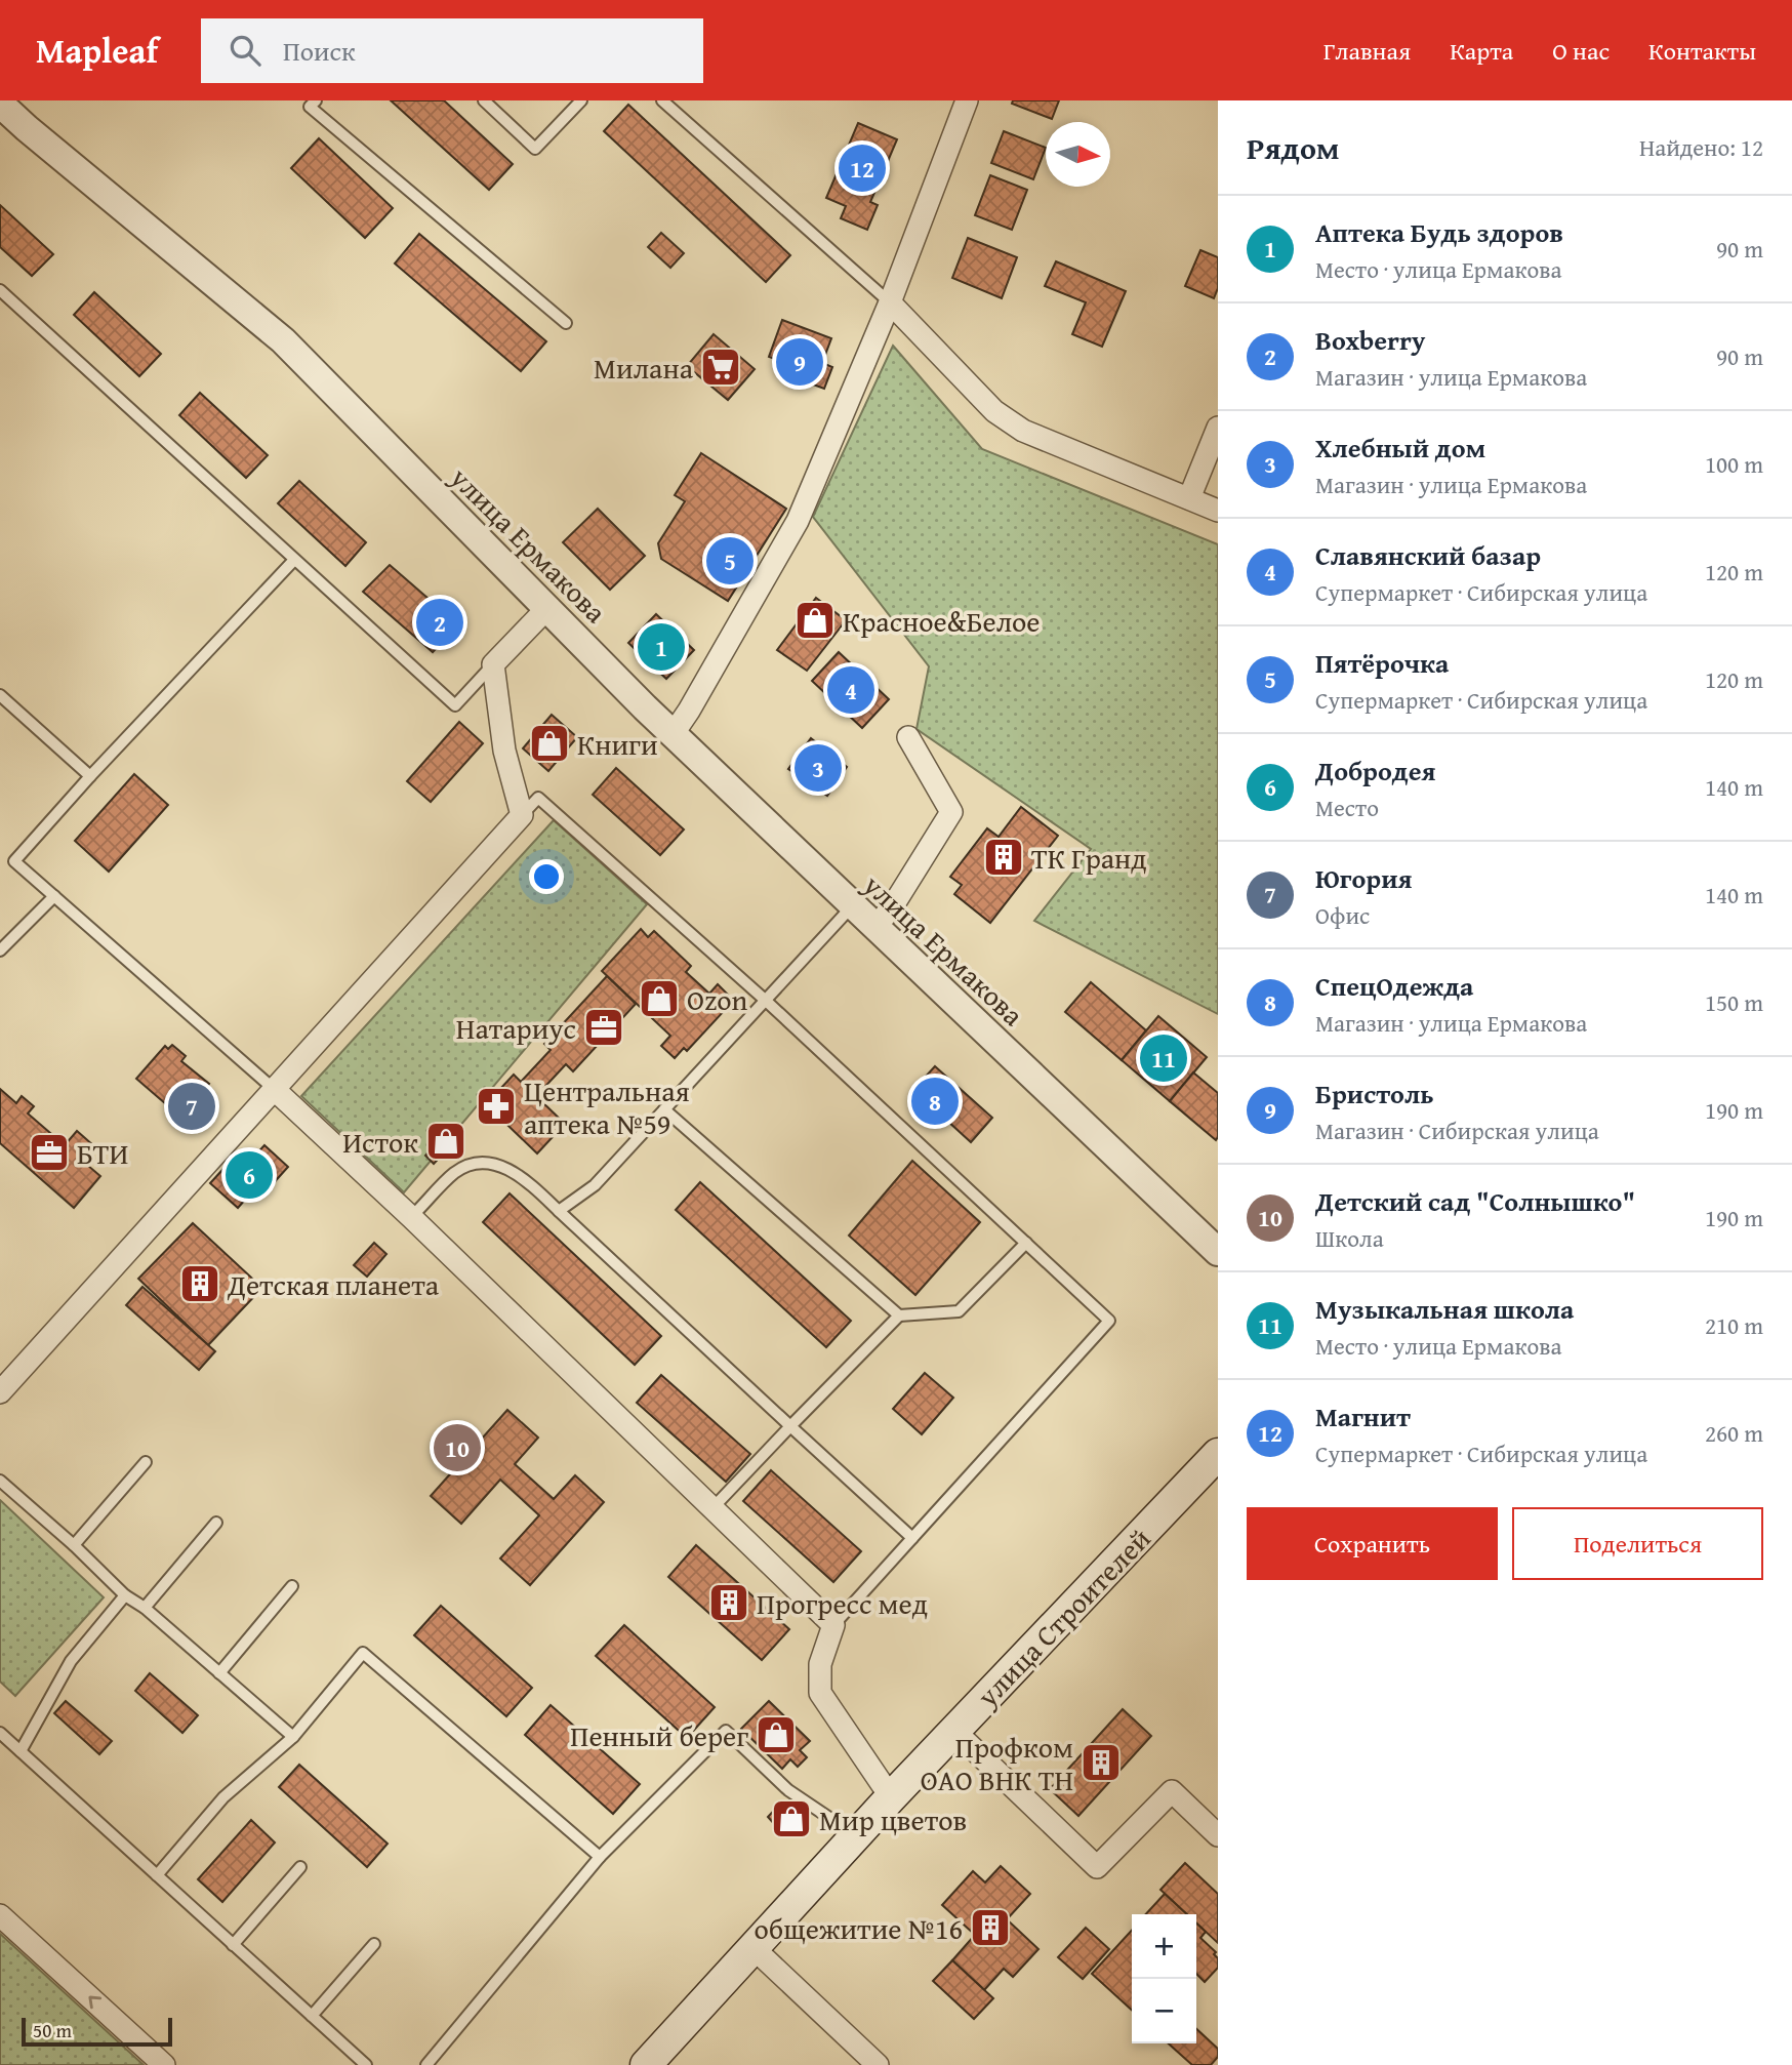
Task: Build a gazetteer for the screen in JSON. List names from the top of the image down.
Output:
{
  "streets": {
    "main road": ["улица Строителей"],
    "street": ["улица Ермакова"]
  },
  "places": {
    "supermarket": ["Милана"],
    "shop": [
      "Красное&Белое",
      "Книги",
      "Ozon",
      "Исток",
      "Пенный берег",
      "Мир цветов"
    ],
    "building": [
      "ТК Гранд",
      "Детская планета",
      "Прогресс мед",
      "Профком ОАО ВНК ТН",
      "общежитие №16"
    ],
    "office": ["Натариус", "БТИ"],
    "pharmacy": ["Центральная аптека №59"]
  },
  "scale_bar": "50 m",
  "north": "right",
  "page": {
    "header": "Mapleaf",
    "search": "Поиск",
    "nav": [
      "Главная",
      "Карта",
      "О нас",
      "Контакты"
    ],
    "heading": ["Рядом", "Найдено: 12"],
    "pins": [
      "12",
      "9",
      "5",
      "2",
      "1",
      "4",
      "3",
      "11",
      "8",
      "7",
      "6",
      "10"
    ],
    "list": [
      {
        "mark": "1",
        "name": "Аптека Будь здоров",
        "note": "Место · улица Ермакова",
        "value": "90 m"
      },
      {
        "mark": "2",
        "name": "Boxberry",
        "note": "Магазин · улица Ермакова",
        "value": "90 m"
      },
      {
        "mark": "3",
        "name": "Хлебный дом",
        "note": "Магазин · улица Ермакова",
        "value": "100 m"
      },
      {
        "mark": "4",
        "name": "Славянский базар",
        "note": "Супермаркет · Сибирская улица",
        "value": "120 m"
      },
      {
        "mark": "5",
        "name": "Пятёрочка",
        "note": "Супермаркет · Сибирская улица",
        "value": "120 m"
      },
      {
        "mark": "6",
        "name": "Добродея",
        "note": "Место",
        "value": "140 m"
      },
      {
        "mark": "7",
        "name": "Югория",
        "note": "Офис",
        "value": "140 m"
      },
      {
        "mark": "8",
        "name": "СпецОдежда",
        "note": "Магазин · улица Ермакова",
        "value": "150 m"
      },
      {
        "mark": "9",
        "name": "Бристоль",
        "note": "Магазин · Сибирская улица",
        "value": "190 m"
      },
      {
        "mark": "10",
        "name": "Детский сад \"Солнышко\"",
        "note": "Школа",
        "value": "190 m"
      },
      {
        "mark": "11",
        "name": "Музыкальная школа",
        "note": "Место · улица Ермакова",
        "value": "210 m"
      },
      {
        "mark": "12",
        "name": "Магнит",
        "note": "Супермаркет · Сибирская улица",
        "value": "260 m"
      }
    ],
    "buttons": ["Сохранить", "Поделиться"],
    "map_buttons": ["+", "−"],
    "scale": "50 m"
  }
}
